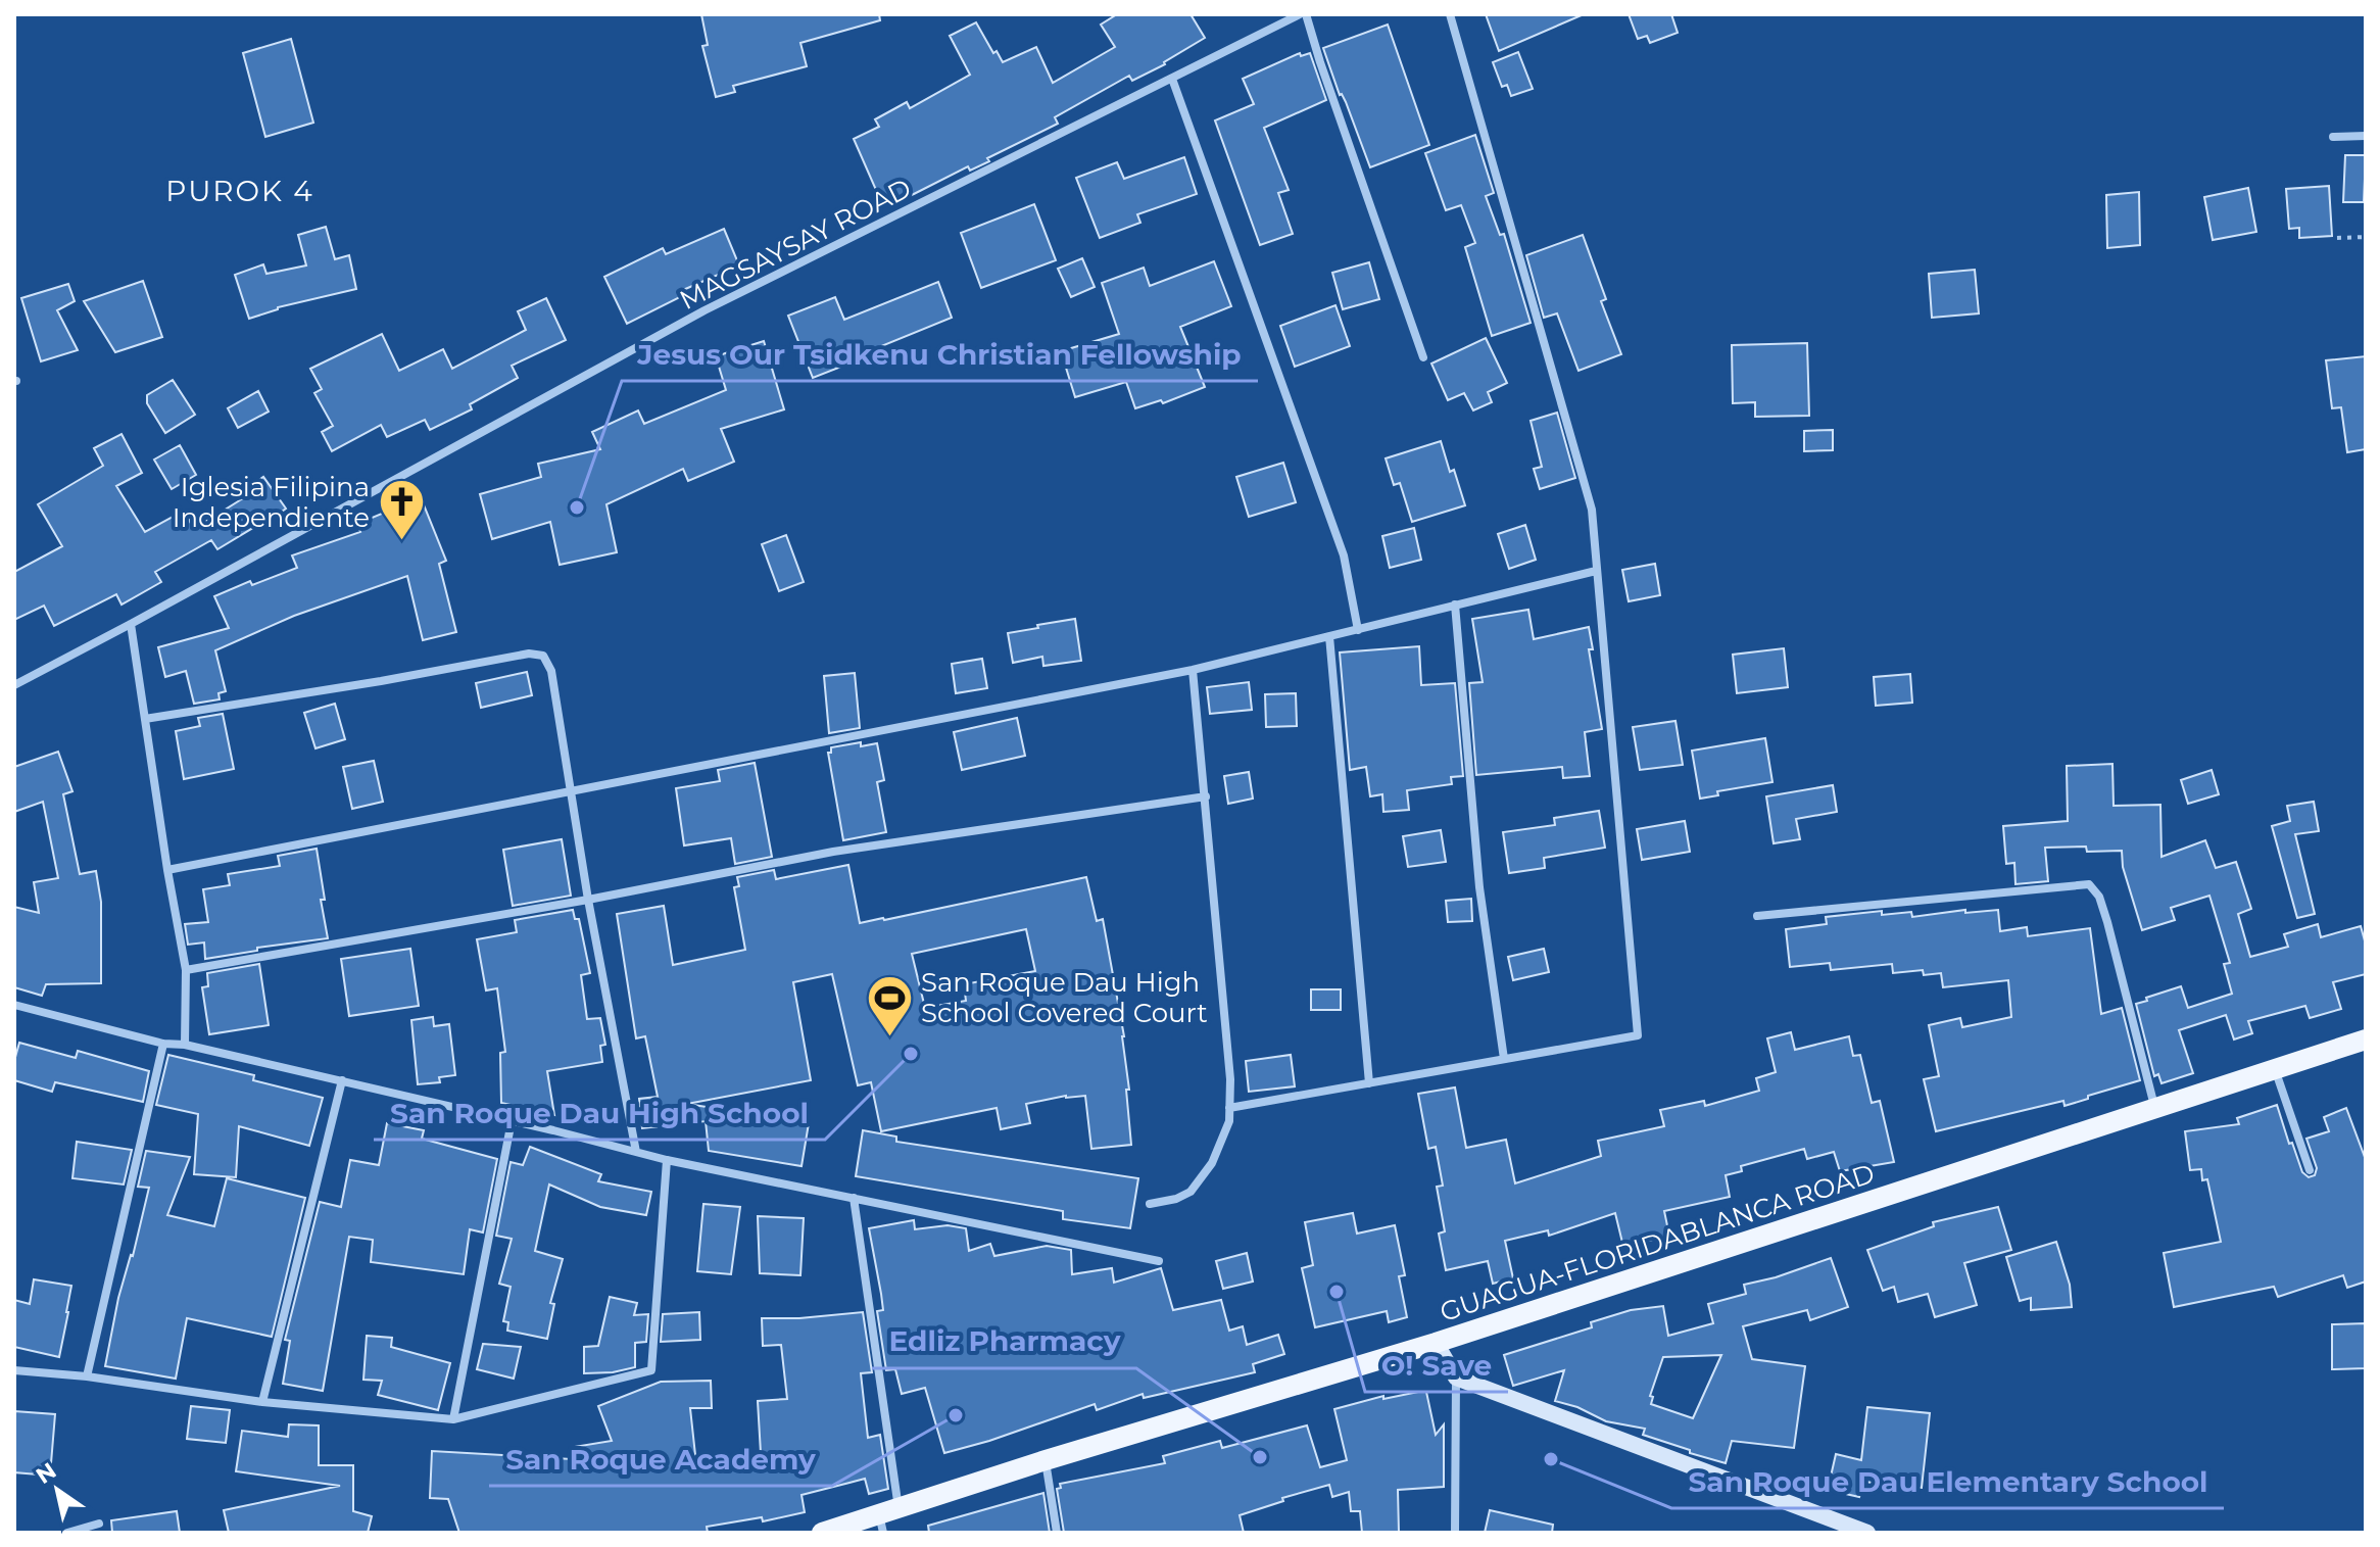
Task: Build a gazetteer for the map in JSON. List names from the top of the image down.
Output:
{
  "streets": {
    "main road": ["GUAGUA-FLORIDABLANCA ROAD"],
    "street": ["MAGSAYSAY ROAD"]
  },
  "districts": ["PUROK 4"],
  "places": {
    "other": [
      "Jesus Our Tsidkenu Christian Fellowship",
      "San Roque Dau High School",
      "O! Save",
      "San Roque Academy",
      "Edliz Pharmacy",
      "San Roque Dau Elementary School"
    ],
    "church": ["Iglesia Filipina Independiente"],
    "sports": ["San Roque Dau High School Covered Court"]
  },
  "north": "top left"
}
